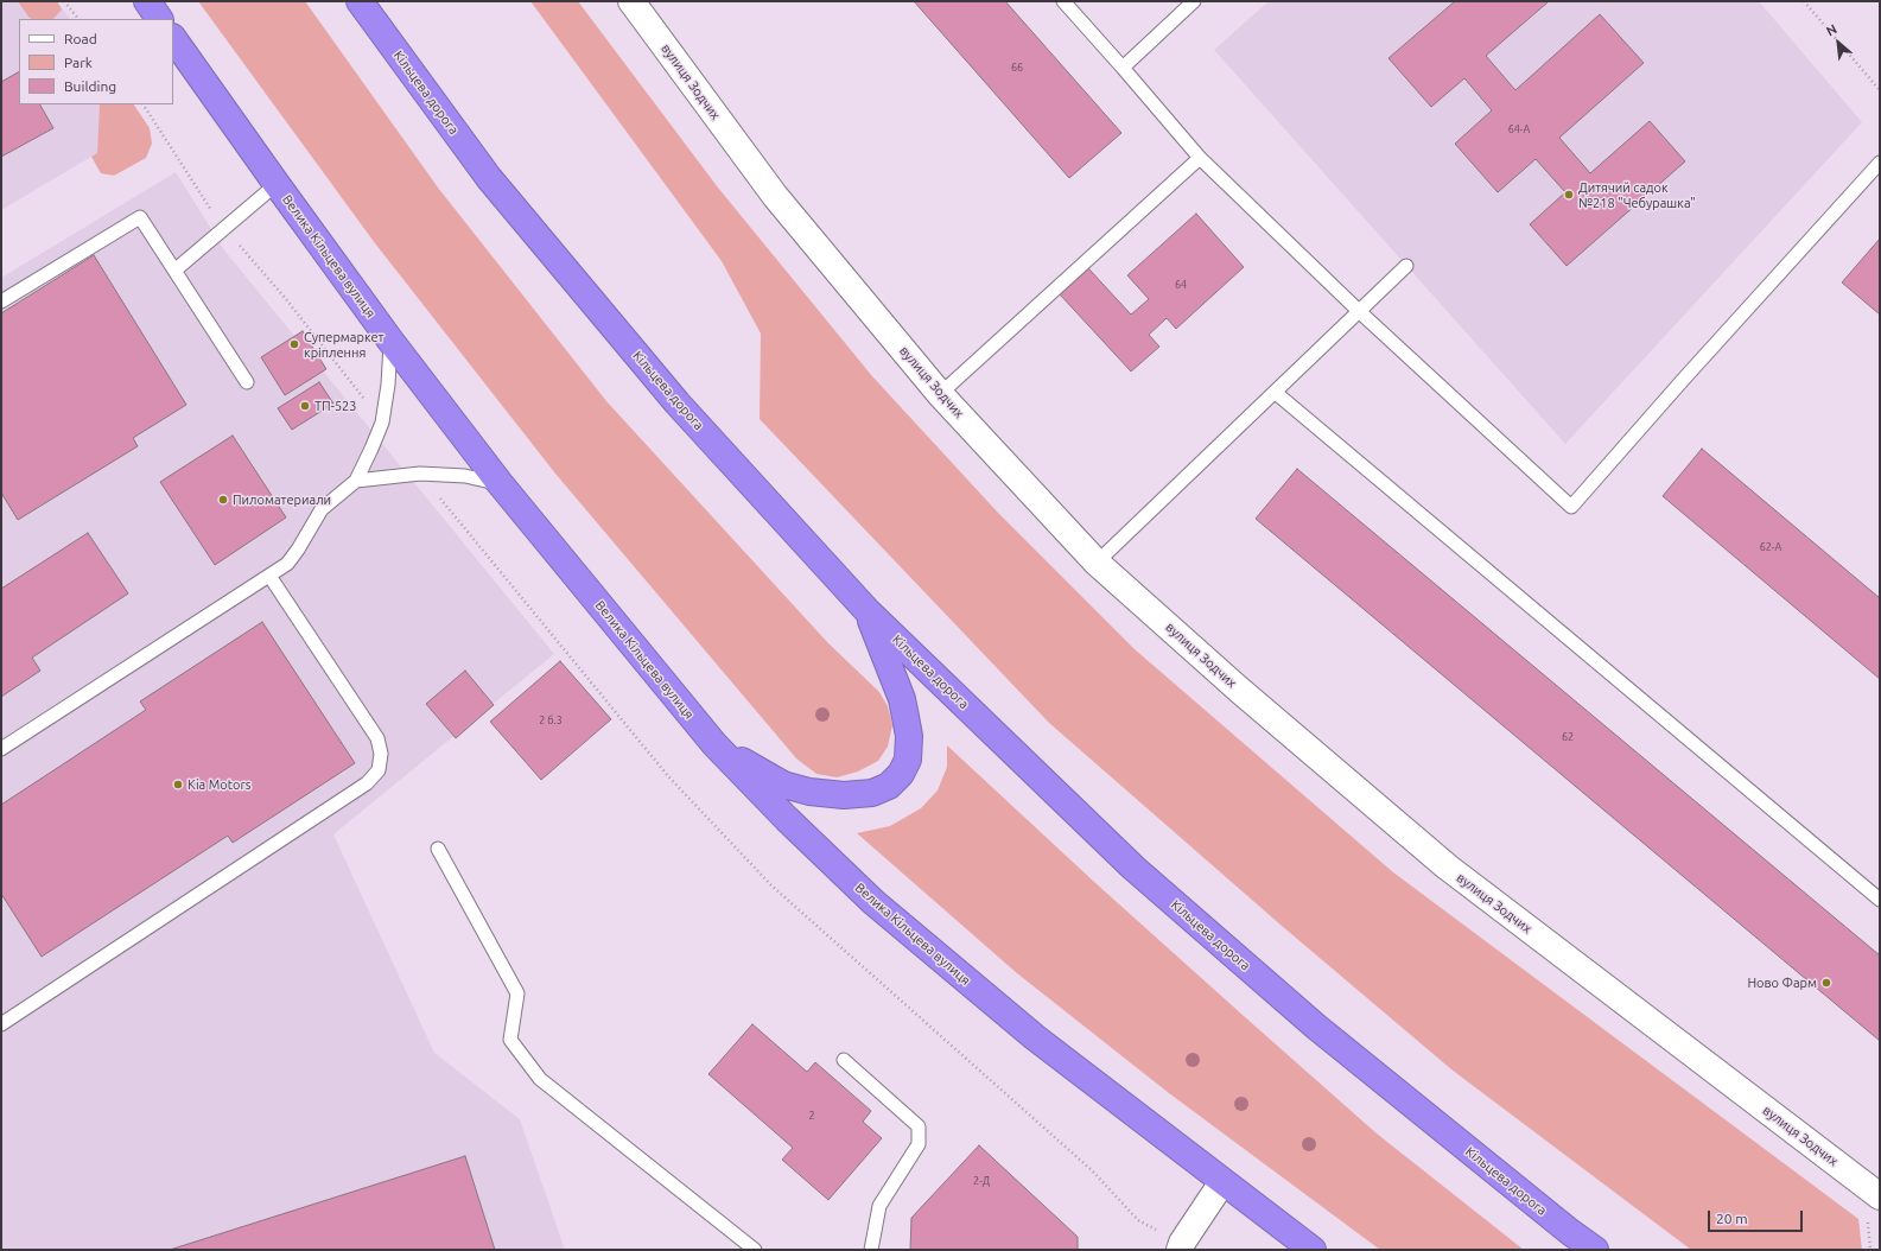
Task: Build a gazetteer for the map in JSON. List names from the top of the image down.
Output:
{
  "streets": {
    "highway": ["Кільцева дорога", "Велика Кільцева вулиця"],
    "street": ["вулиця Зодчих"]
  },
  "places": [
    "Дитячий садок №218 \"Чебурашка\"",
    "Супермаркет кріплення",
    "ТП-523",
    "Пиломатериали",
    "Kia Motors",
    "Ново Фарм"
  ],
  "house_numbers": [
    "66",
    "64-А",
    "64",
    "62-А",
    "2 б.3",
    "62",
    "2",
    "2-Д"
  ],
  "legend": ["Road", "Park", "Building"],
  "scale_bar": "20 m",
  "north": "top left"
}
